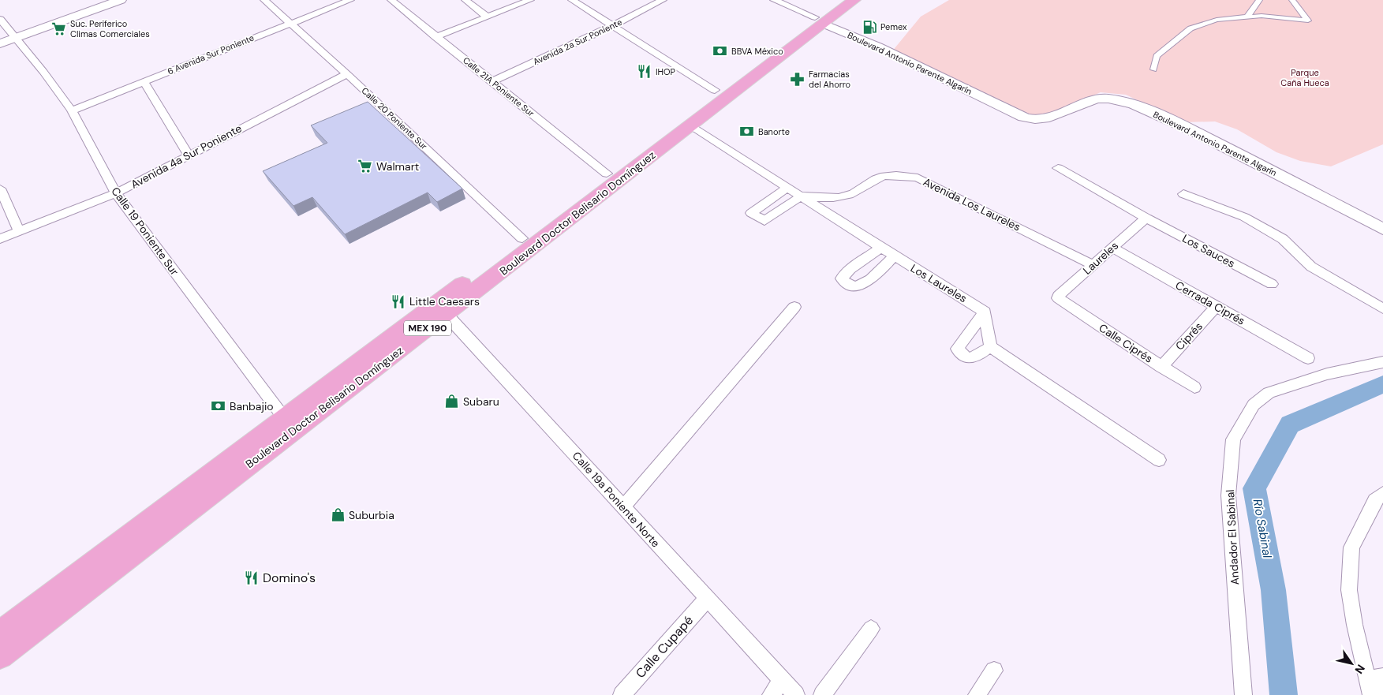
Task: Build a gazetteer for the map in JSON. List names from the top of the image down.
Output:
{
  "streets": {
    "main road": ["Boulevard Antonio Parente Algarín", "Boulevard Doctor Belisario Domínguez", "MEX 190"],
    "street": [
      "Avenida 2a Sur Poniente",
      "6 Avenida Sur Poniente",
      "Calle 21A Poniente Sur",
      "Calle 20 Poniente Sur",
      "Avenida 4a Sur Poniente",
      "Avenida Los Laureles",
      "Calle 19 Poniente Sur",
      "Los Sauces",
      "Laureles",
      "Los Laureles",
      "Cerrada Ciprés",
      "Ciprés",
      "Calle Ciprés",
      "Calle 19a Poniente Norte",
      "Andador El Sabinal",
      "Calle Cupapé"
    ]
  },
  "crossings": [
    ["Avenida 2a Sur Poniente", "Calle 21A Poniente Sur"],
    ["6 Avenida Sur Poniente", "Calle 20 Poniente Sur"],
    ["6 Avenida Sur Poniente", "Calle 19 Poniente Sur"],
    ["Boulevard Antonio Parente Algarín", "Boulevard Doctor Belisario Domínguez"],
    ["Calle 21A Poniente Sur", "Boulevard Doctor Belisario Domínguez"],
    ["Calle 20 Poniente Sur", "Avenida 4a Sur Poniente"],
    ["Calle 20 Poniente Sur", "Boulevard Doctor Belisario Domínguez"],
    ["Avenida 4a Sur Poniente", "Calle 19 Poniente Sur"],
    ["Avenida Los Laureles", "Laureles"],
    ["Avenida Los Laureles", "Los Laureles"],
    ["Boulevard Doctor Belisario Domínguez", "Calle 19 Poniente Sur"],
    ["Boulevard Doctor Belisario Domínguez", "Los Laureles"],
    ["Boulevard Doctor Belisario Domínguez", "Calle 19a Poniente Norte"],
    ["Los Sauces", "Laureles"],
    ["Laureles", "Cerrada Ciprés"],
    ["Laureles", "Calle Ciprés"],
    ["Cerrada Ciprés", "Ciprés"],
    ["Ciprés", "Calle Ciprés"],
    ["Calle 19a Poniente Norte", "Calle Cupapé"]
  ],
  "water": ["Río Sabinal"],
  "parks": ["Parque Caña Hueca"],
  "places": {
    "fuel station": ["Pemex"],
    "supermarket": ["Suc. Periferico Climas Comerciales", "Walmart"],
    "bank": ["BBVA México", "Banorte", "Banbajio"],
    "restaurant": ["IHOP", "Little Caesars", "Domino's"],
    "pharmacy": ["Farmacias del Ahorro"],
    "shop": ["Subaru", "Suburbia"]
  },
  "north": "bottom right"
}
